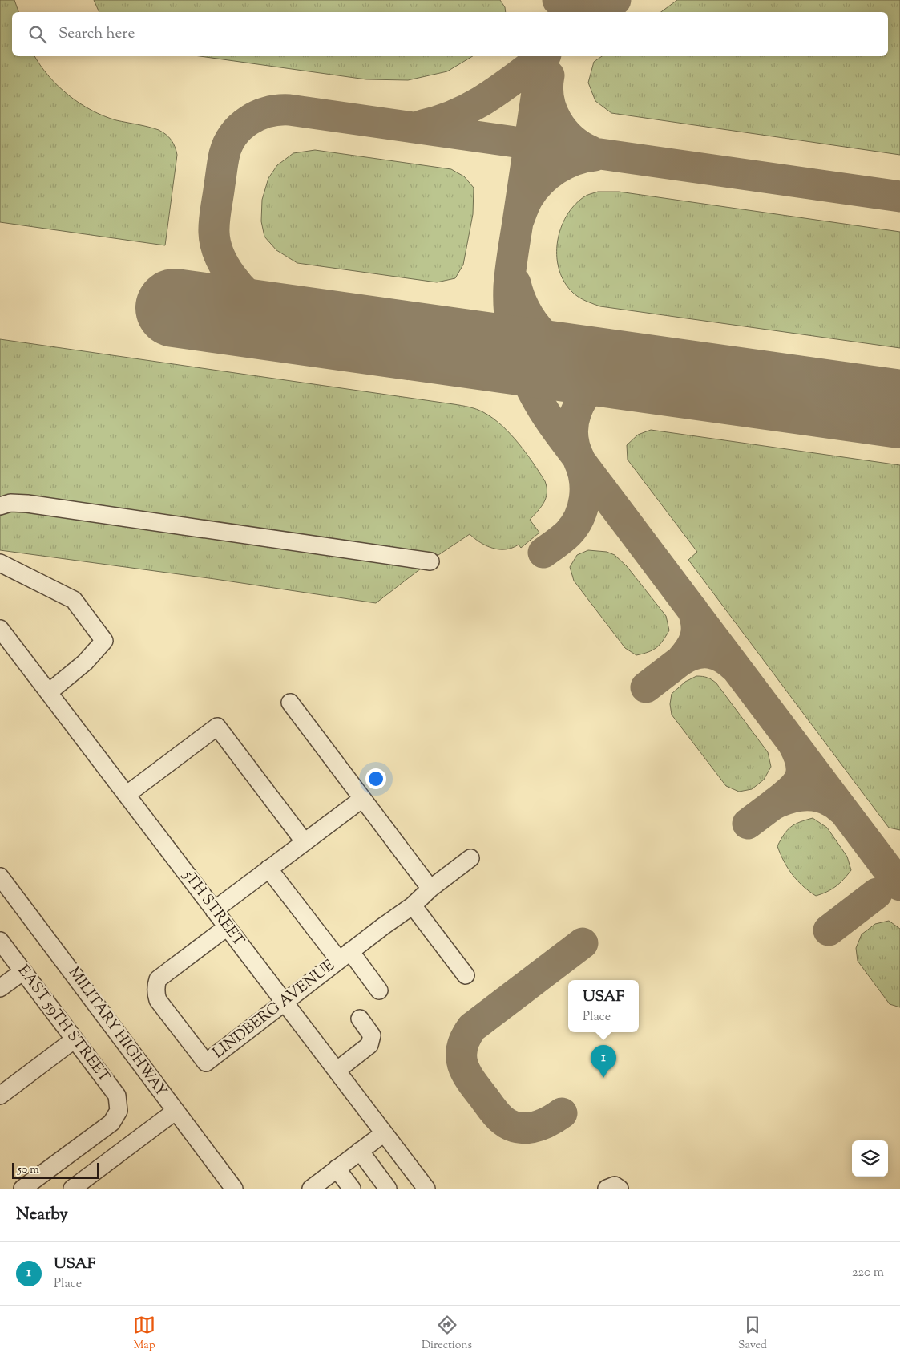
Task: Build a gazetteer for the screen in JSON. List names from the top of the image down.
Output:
{
  "streets": {
    "street": [
      "5TH STREET",
      "LINDBERG AVENUE",
      "EAST 59TH STREET",
      "MILITARY HIGHWAY"
    ]
  },
  "crossings": [
    ["5TH STREET", "LINDBERG AVENUE"]
  ],
  "scale_bar": "50 m",
  "page": {
    "search": "Search here",
    "popup": ["USAF", "Place"],
    "pins": "1",
    "scale": "50 m",
    "heading": "Nearby",
    "list": [
      {
        "mark": "1",
        "name": "USAF",
        "note": "Place",
        "value": "220 m"
      }
    ],
    "nav": ["Map", "Directions", "Saved"]
  }
}
